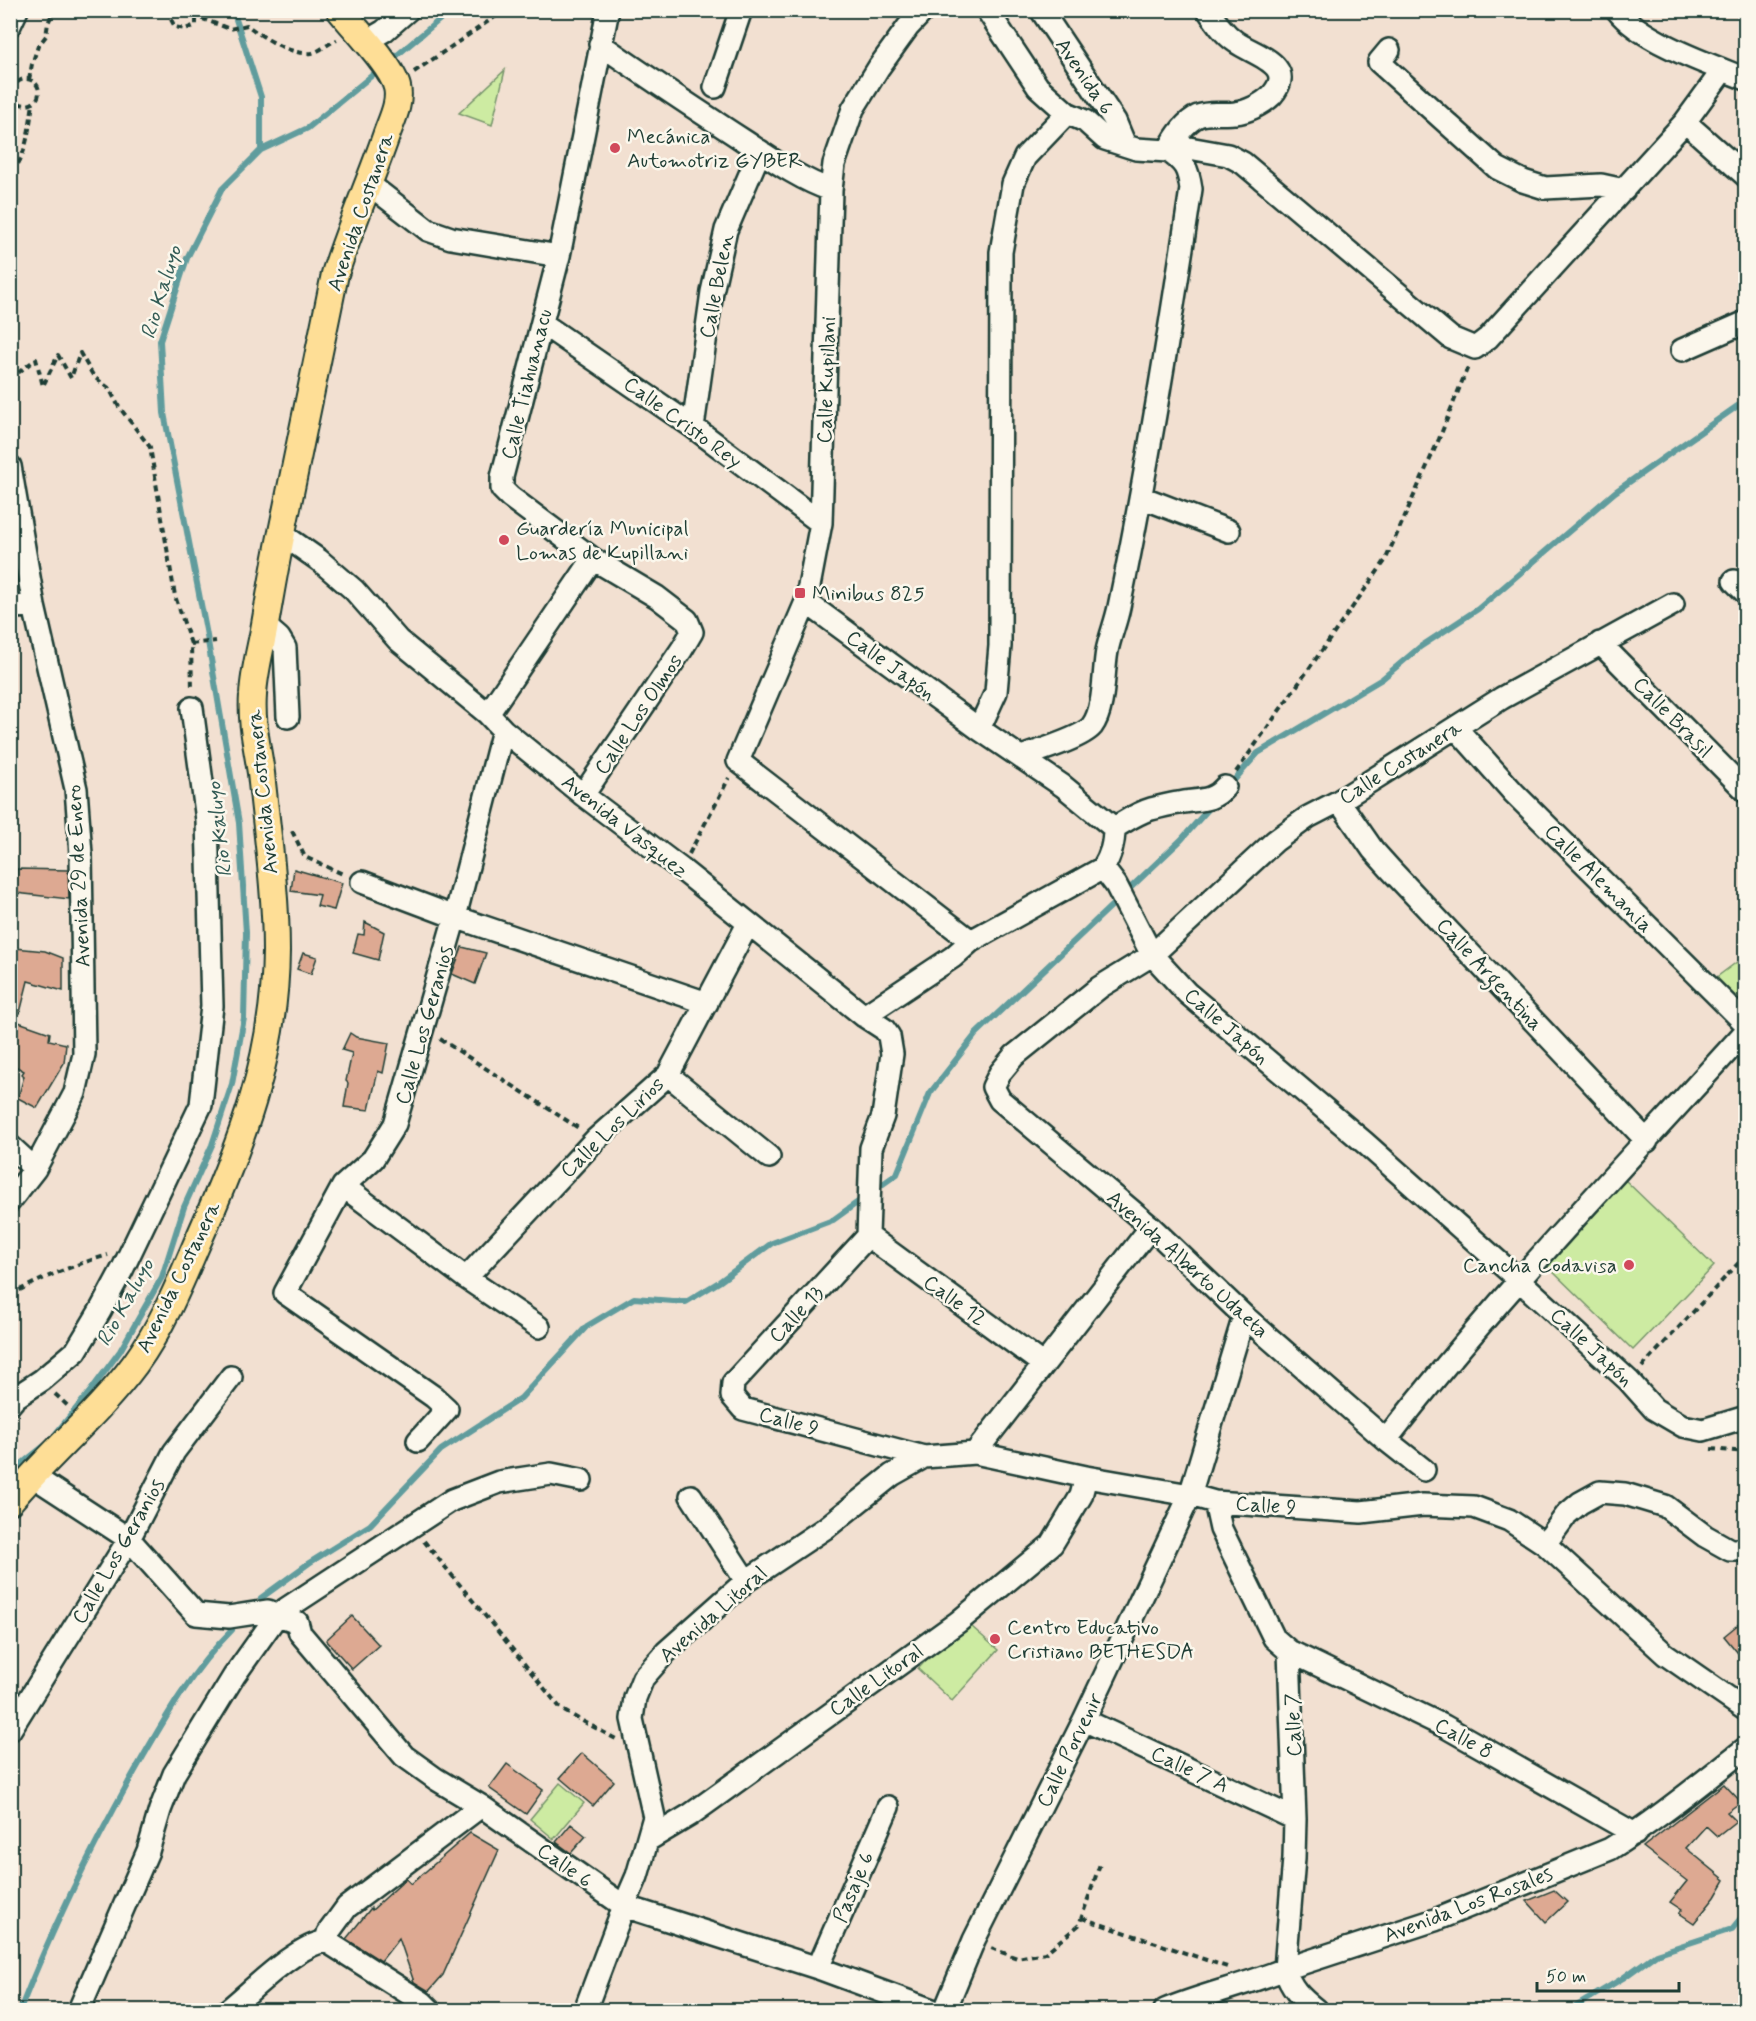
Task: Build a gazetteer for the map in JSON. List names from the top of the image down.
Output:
{
  "streets": {
    "main road": ["Avenida Costanera"],
    "street": [
      "Avenida 6",
      "Calle Belen",
      "Calle Kupillani",
      "Calle Tiahuanacu",
      "Calle Cristo Rey",
      "Calle Japón",
      "Calle Los Olmos",
      "Calle Brasil",
      "Calle Costanera",
      "Avenida Vasquez",
      "Avenida 29 de Enero",
      "Calle Alemania",
      "Calle Argentina",
      "Calle Los Geranios",
      "Calle Los Lirios",
      "Avenida Alberto Udaeta",
      "Calle 12",
      "Calle 13",
      "Calle 9",
      "Avenida Litoral",
      "Calle Litoral",
      "Calle 7",
      "Calle 8",
      "Calle Porvenir",
      "Calle 7 A",
      "Calle 6",
      "Pasaje 6",
      "Avenida Los Rosales"
    ]
  },
  "crossings": [
    ["Avenida Costanera", "Avenida Vasquez"],
    ["Calle Belen", "Calle Cristo Rey"],
    ["Calle Kupillani", "Calle Cristo Rey"],
    ["Calle Kupillani", "Calle Japón"],
    ["Calle Tiahuanacu", "Calle Cristo Rey"],
    ["Calle Tiahuanacu", "Calle Los Olmos"],
    ["Calle Japón", "Calle Costanera"],
    ["Calle Los Olmos", "Avenida Vasquez"],
    ["Calle Brasil", "Calle Costanera"],
    ["Calle Costanera", "Calle Alemania"],
    ["Calle Costanera", "Calle Argentina"],
    ["Calle Costanera", "Avenida Alberto Udaeta"],
    ["Avenida Vasquez", "Calle Los Geranios"],
    ["Avenida Vasquez", "Calle Los Lirios"],
    ["Avenida Vasquez", "Calle 12"],
    ["Avenida Vasquez", "Calle 13"],
    ["Avenida Alberto Udaeta", "Calle Porvenir"],
    ["Calle 12", "Calle 13"],
    ["Calle 13", "Calle 9"],
    ["Calle 9", "Avenida Litoral"],
    ["Calle 9", "Calle Litoral"],
    ["Calle 9", "Calle Porvenir"],
    ["Avenida Litoral", "Calle Litoral"],
    ["Avenida Litoral", "Calle 6"],
    ["Calle 7", "Calle 8"],
    ["Calle 7", "Calle 7 A"],
    ["Calle 7", "Avenida Los Rosales"],
    ["Calle 8", "Avenida Los Rosales"],
    ["Calle Porvenir", "Calle 7 A"],
    ["Calle 6", "Pasaje 6"]
  ],
  "water": ["Rio Kaluyo"],
  "places": {
    "other": [
      "Mecánica Automotriz GYBER",
      "Guardería Municipal Lomas de Kupillani",
      "Cancha Codavisa",
      "Centro Educativo Cristiano BETHESDA"
    ],
    "transit": ["Minibus 825"]
  },
  "scale_bar": "50 m"
}
